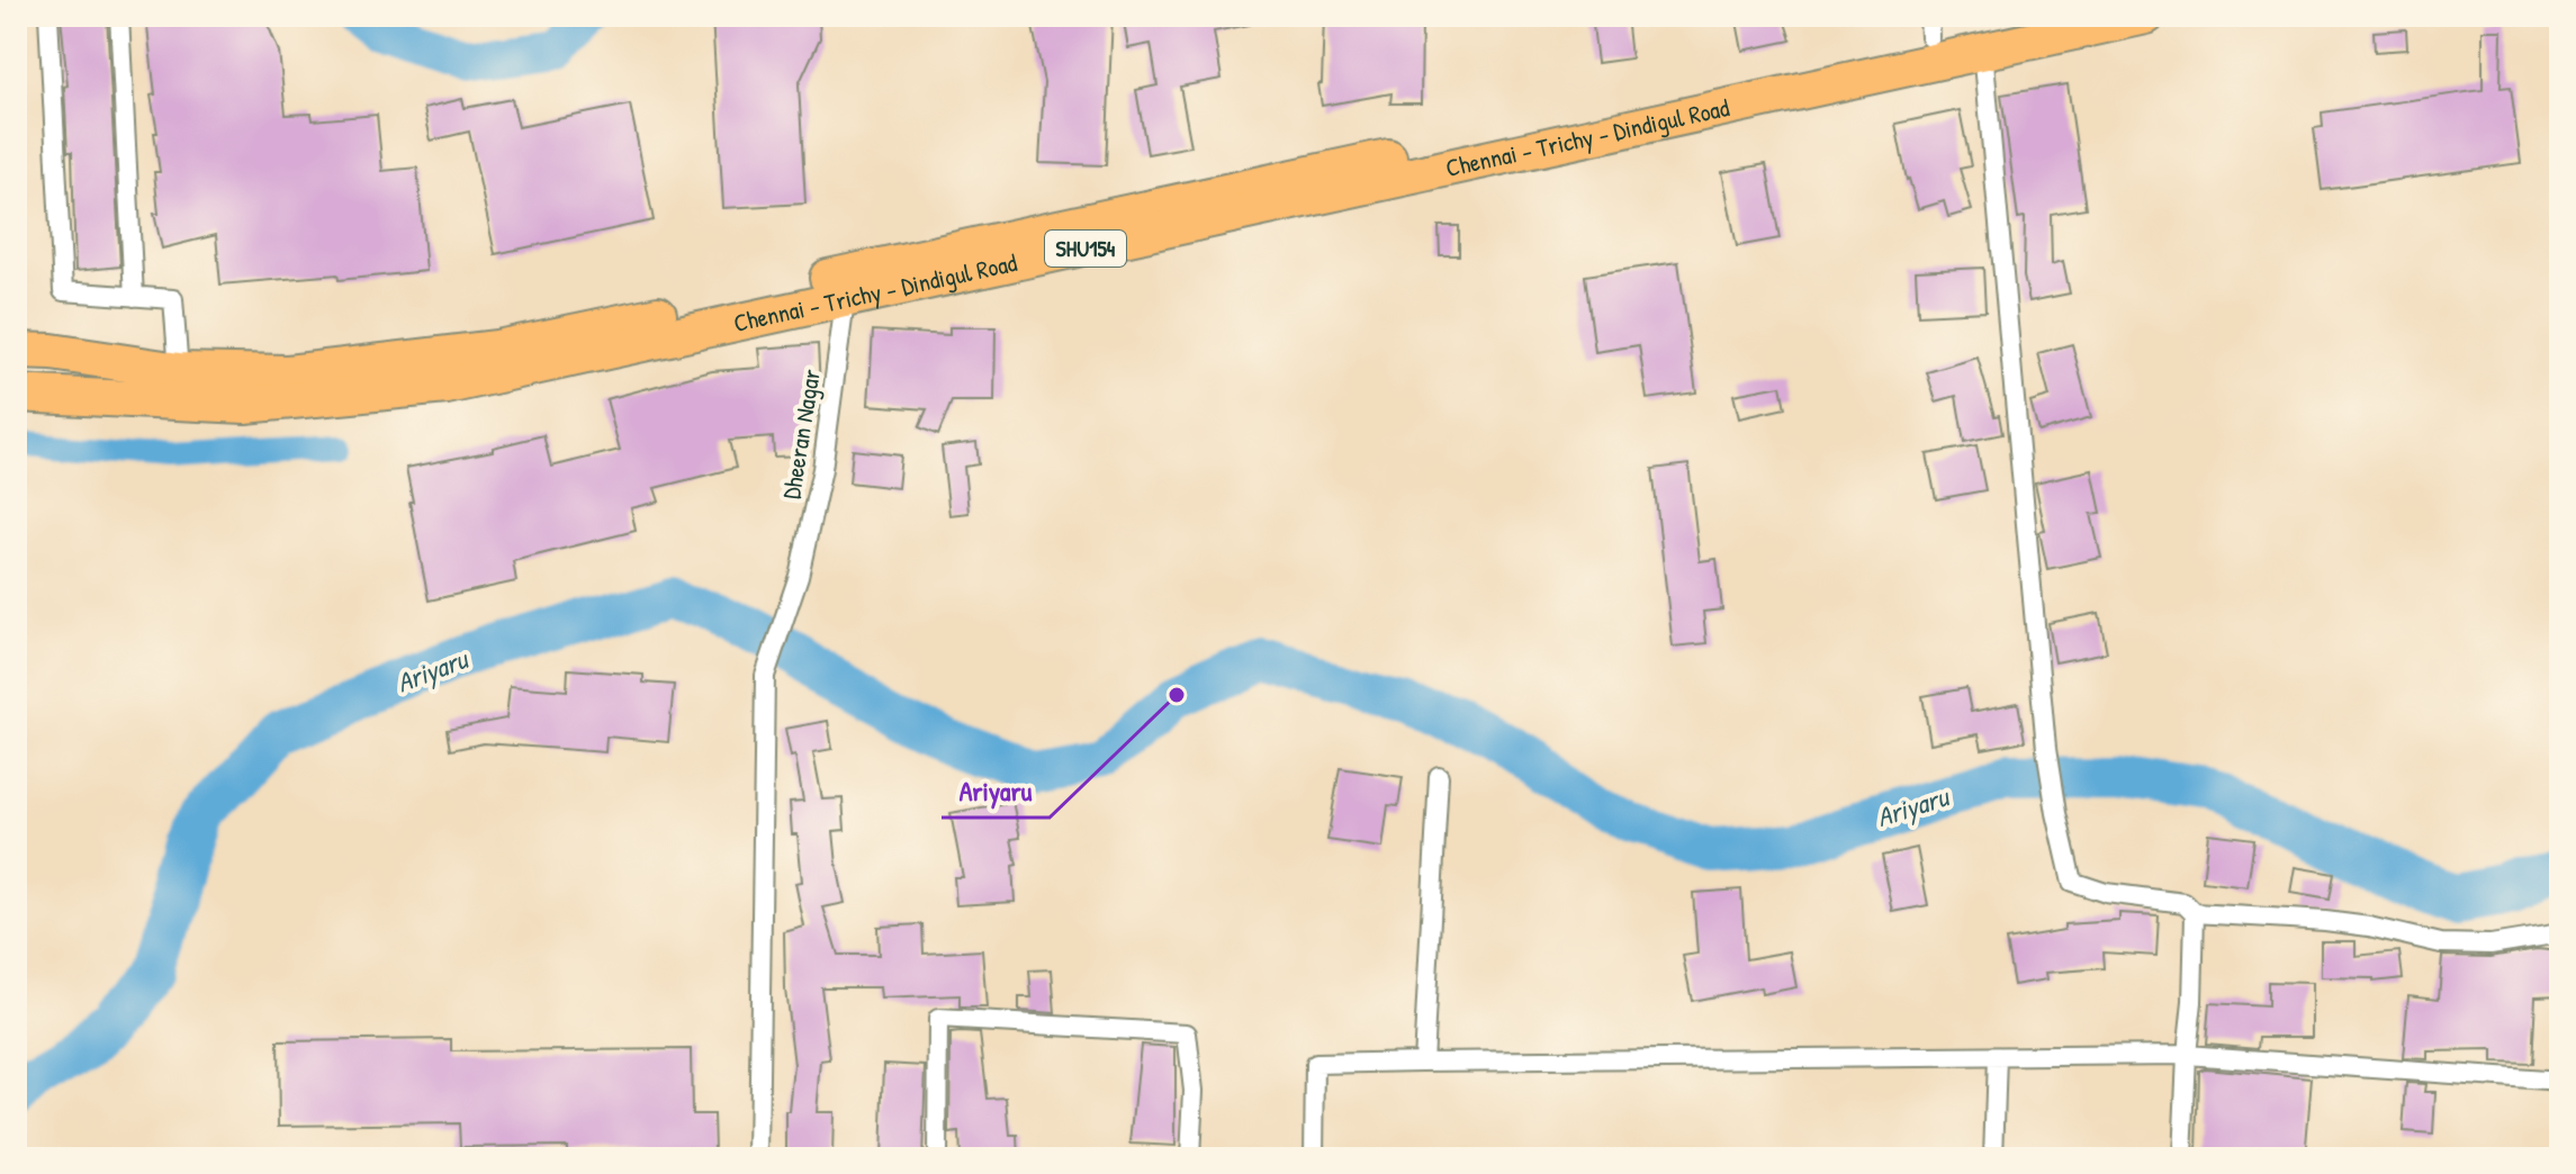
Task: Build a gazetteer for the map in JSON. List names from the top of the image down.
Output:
{
  "streets": {
    "highway": ["Chennai - Trichy - Dindigul Road", "SHU154"],
    "street": ["Dheeran Nagar"]
  },
  "crossings": [
    ["Chennai - Trichy - Dindigul Road", "Dheeran Nagar"]
  ],
  "water": ["Ariyaru"],
  "places": ["Ariyaru"]
}
